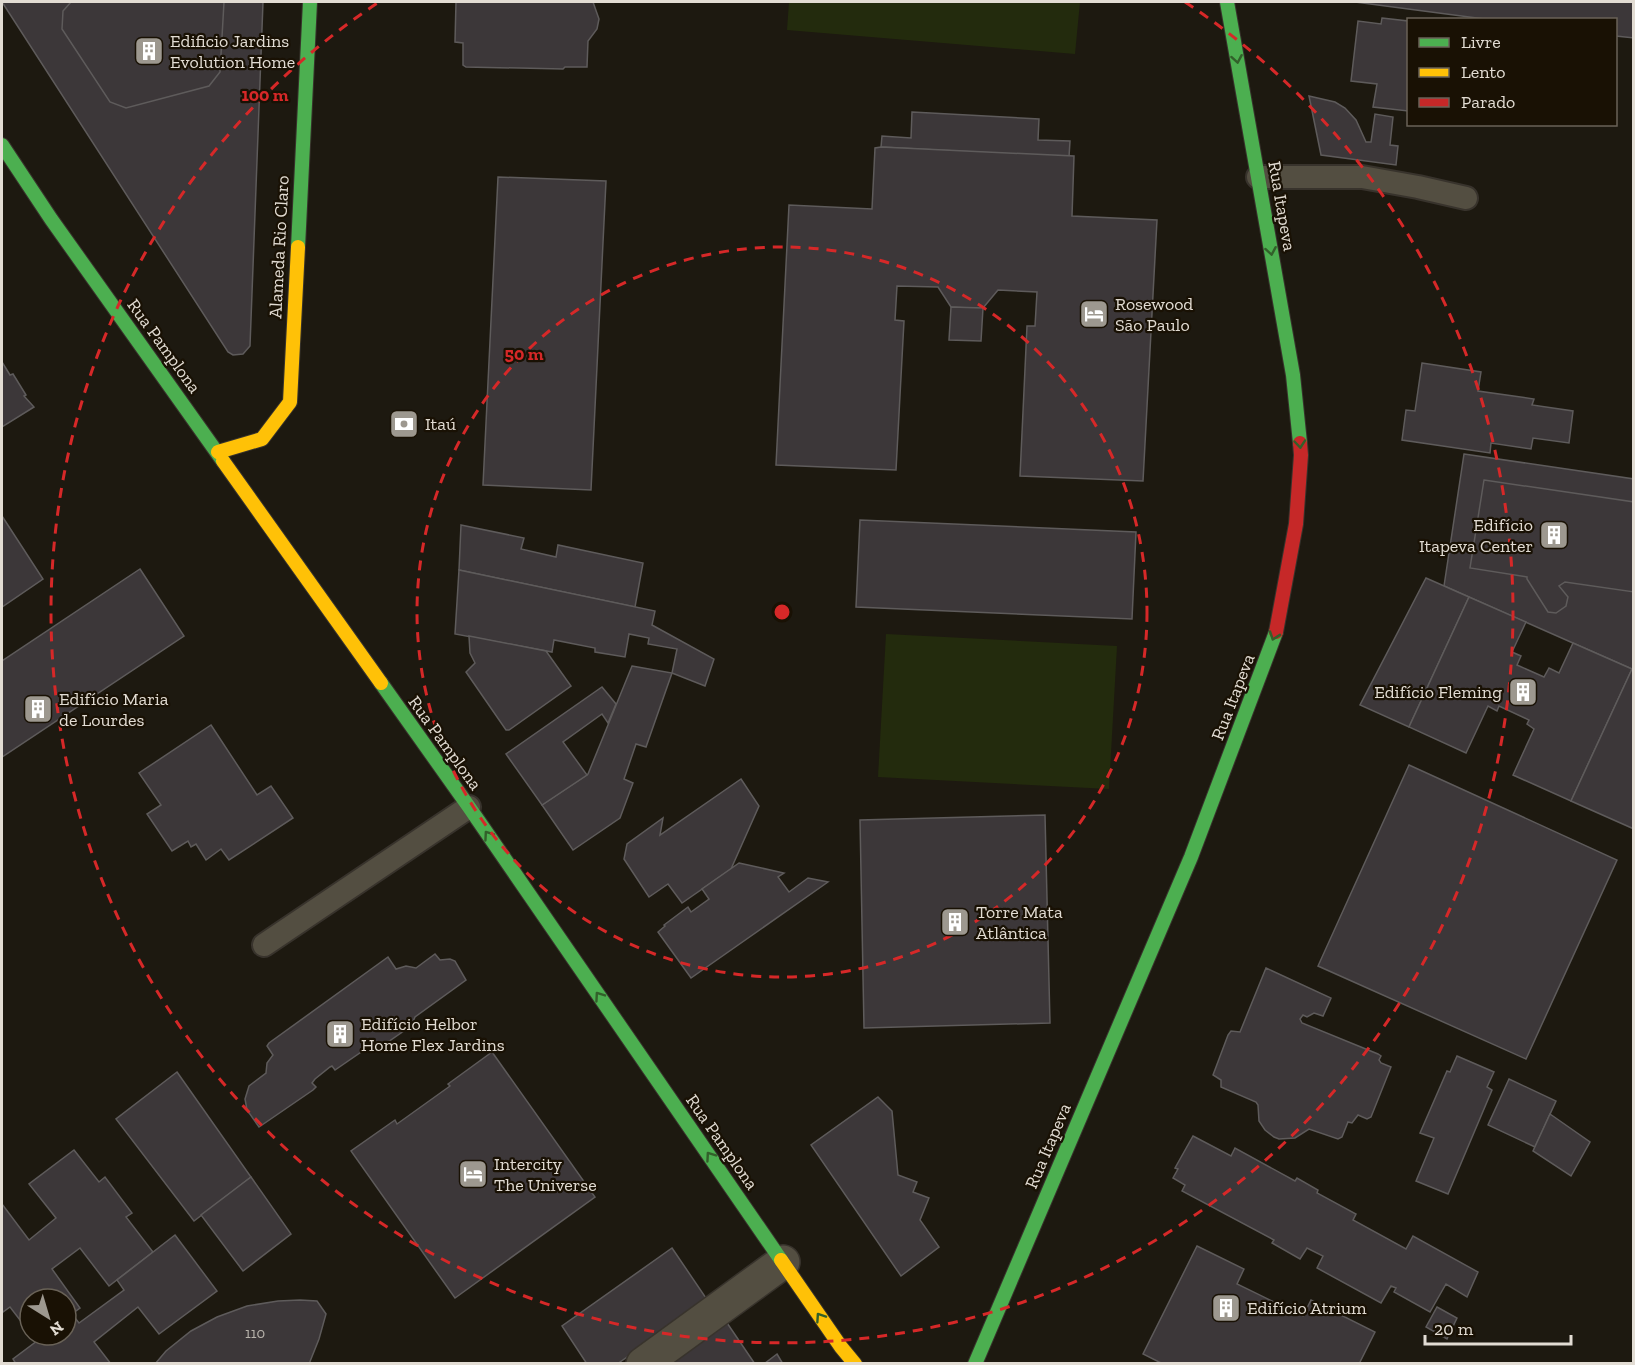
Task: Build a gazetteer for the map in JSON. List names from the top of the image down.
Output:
{
  "streets": {
    "street": ["Rua Itapeva", "Alameda Rio Claro", "Rua Pamplona"]
  },
  "crossings": [
    ["Alameda Rio Claro", "Rua Pamplona"]
  ],
  "one_way": ["Rua Itapeva", "Rua Pamplona"],
  "places": {
    "building": [
      "Edificio Jardins Evolution Home",
      "Edifício Itapeva Center",
      "Edifício Fleming",
      "Edifício Maria de Lourdes",
      "Torre Mata Atlântica",
      "Edifício Helbor Home Flex Jardins",
      "Edifício Atrium"
    ],
    "hotel": ["Rosewood São Paulo", "Intercity The Universe"],
    "bank": ["Itaú"]
  },
  "house_numbers": ["110"],
  "legend": ["Livre", "Lento", "Parado"],
  "scale_bar": "20 m",
  "north": "bottom right",
  "rings": ["100 m", "50 m"]
}
